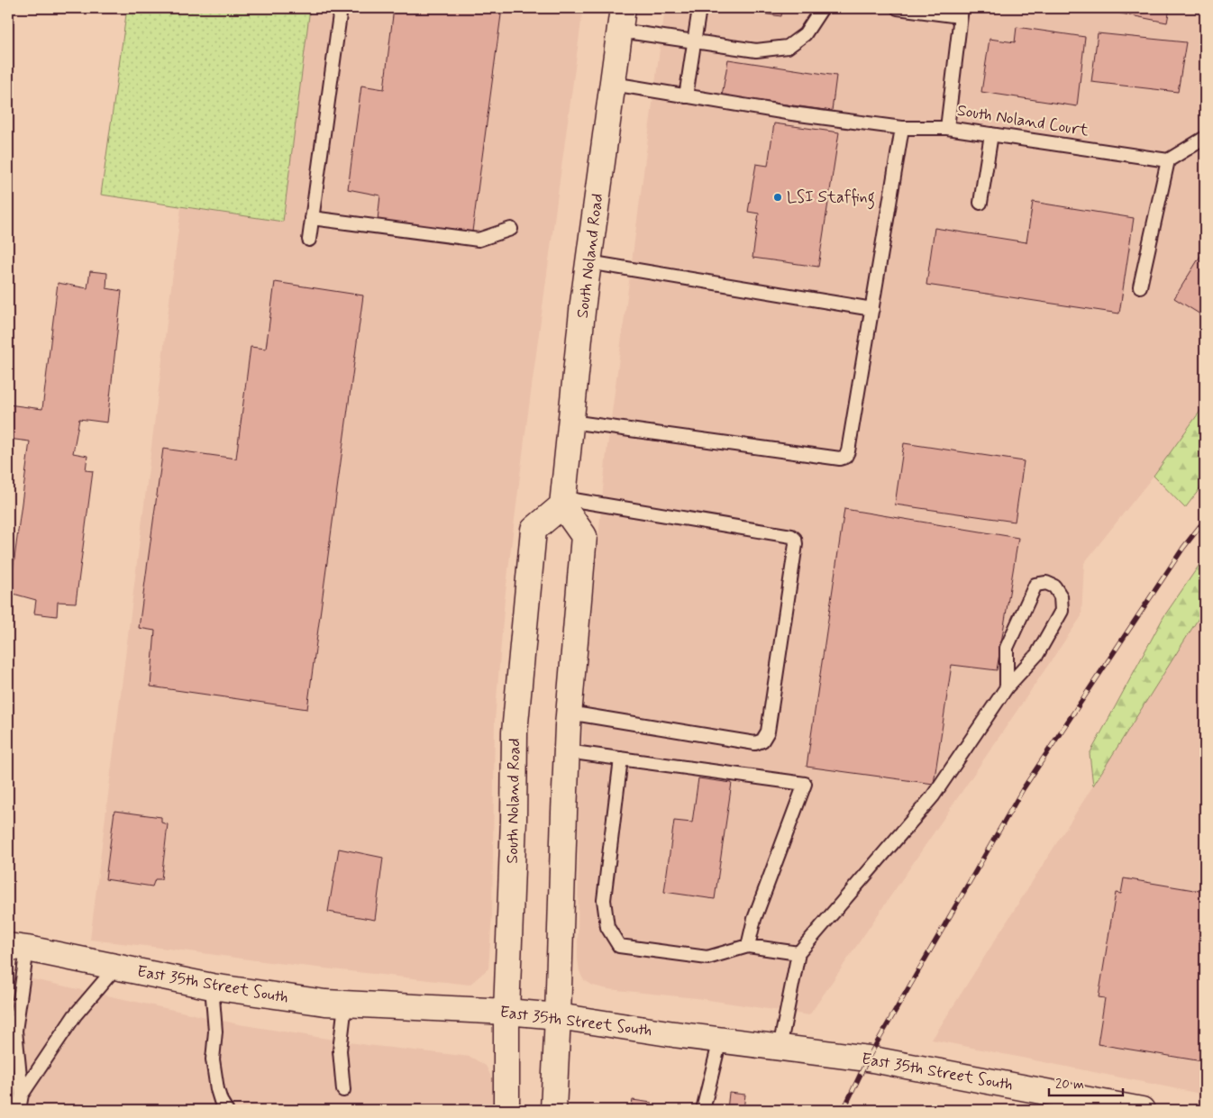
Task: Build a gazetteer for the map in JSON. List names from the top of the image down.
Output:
{
  "streets": {
    "main road": ["South Noland Road", "East 35th Street South"],
    "lane": ["South Noland Court"]
  },
  "crossings": [
    ["South Noland Road", "East 35th Street South"]
  ],
  "places": ["LSI Staffing"],
  "scale_bar": "20 m"
}
